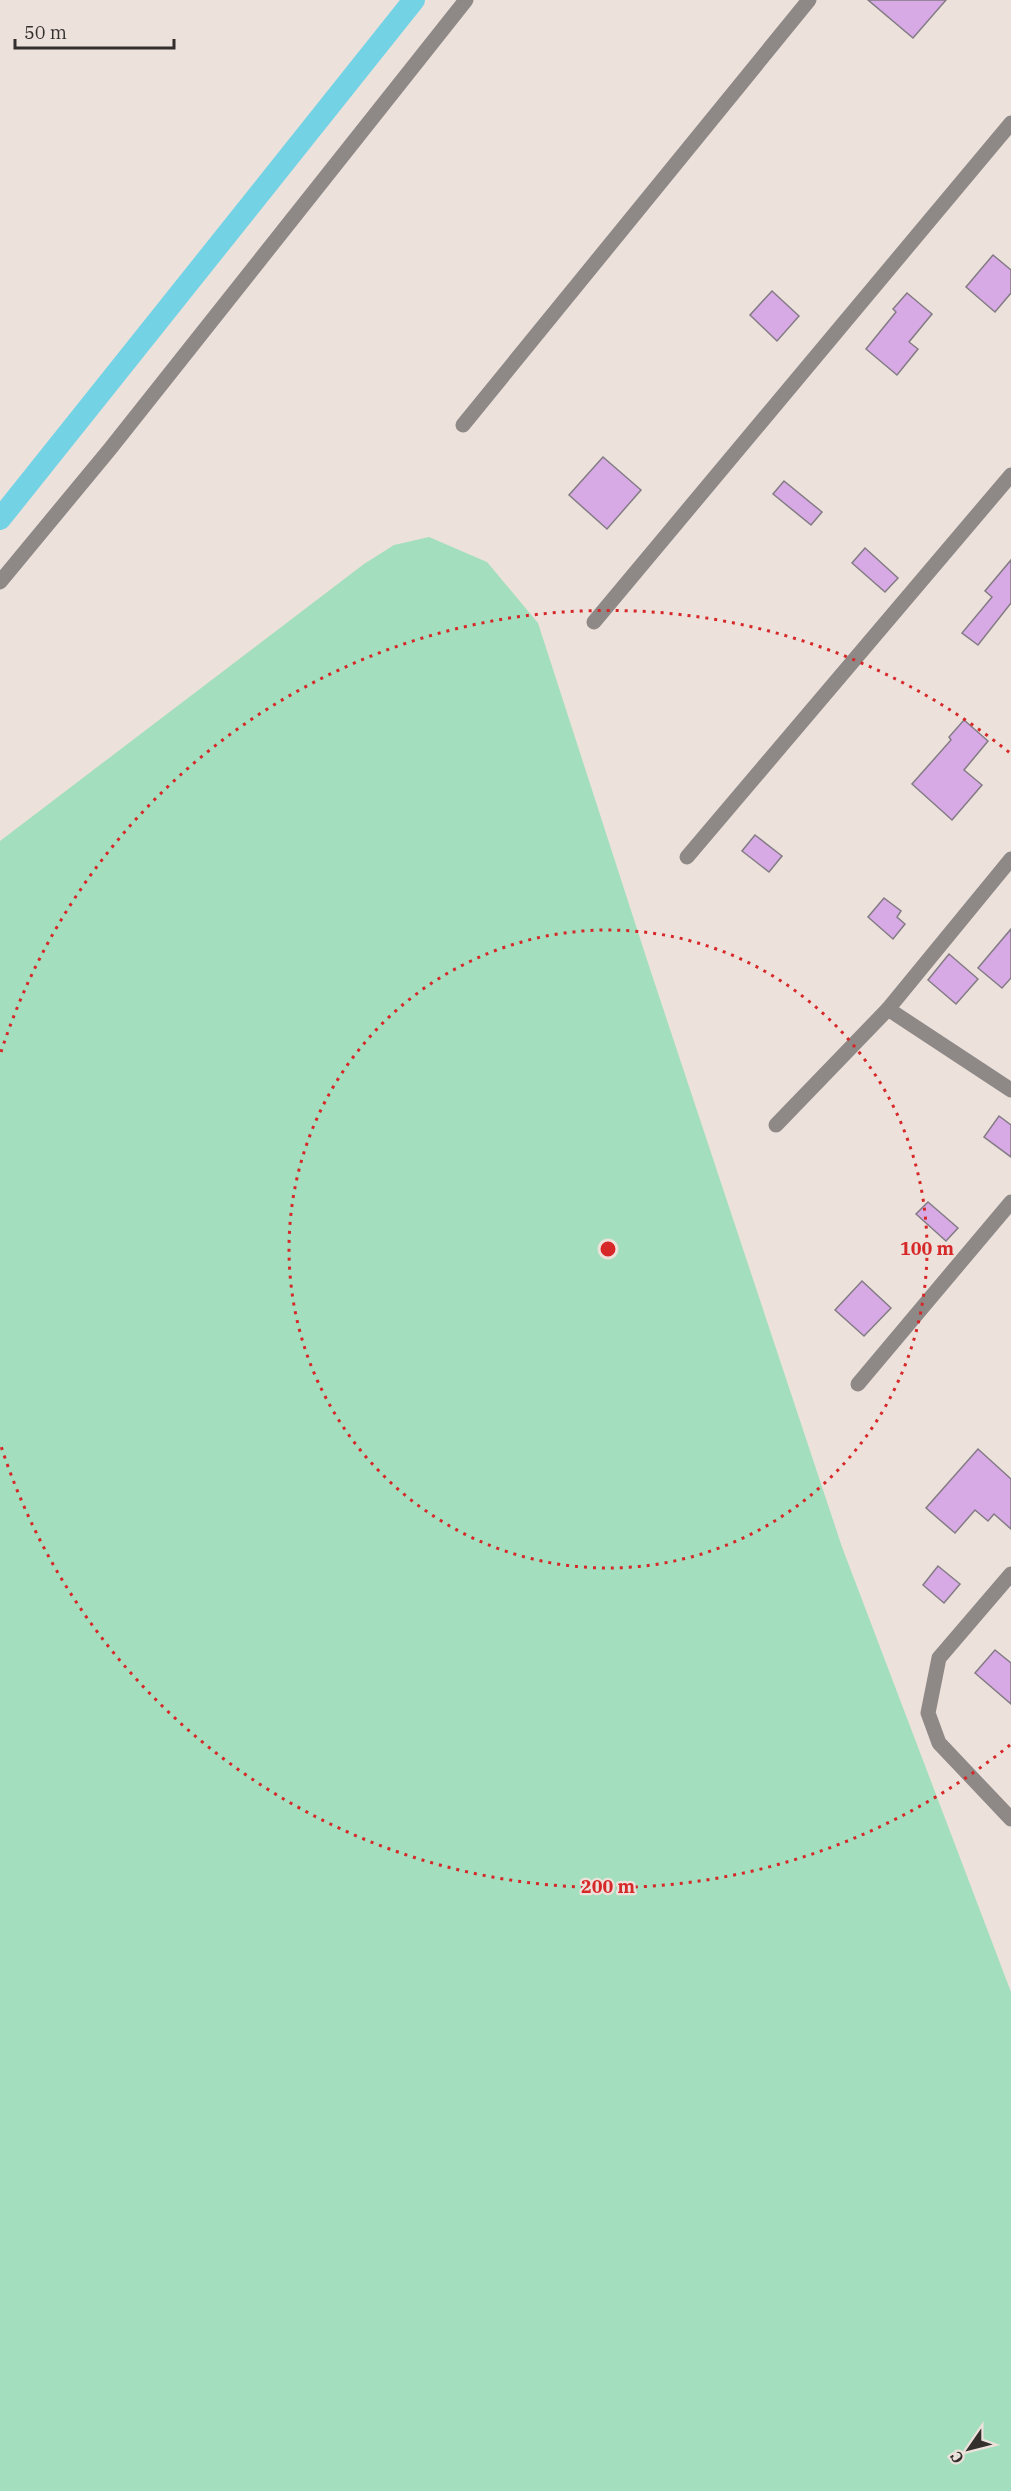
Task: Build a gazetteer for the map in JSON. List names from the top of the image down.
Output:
{
  "scale_bar": "50 m",
  "north": "bottom left",
  "rings": ["100 m", "200 m"]
}
